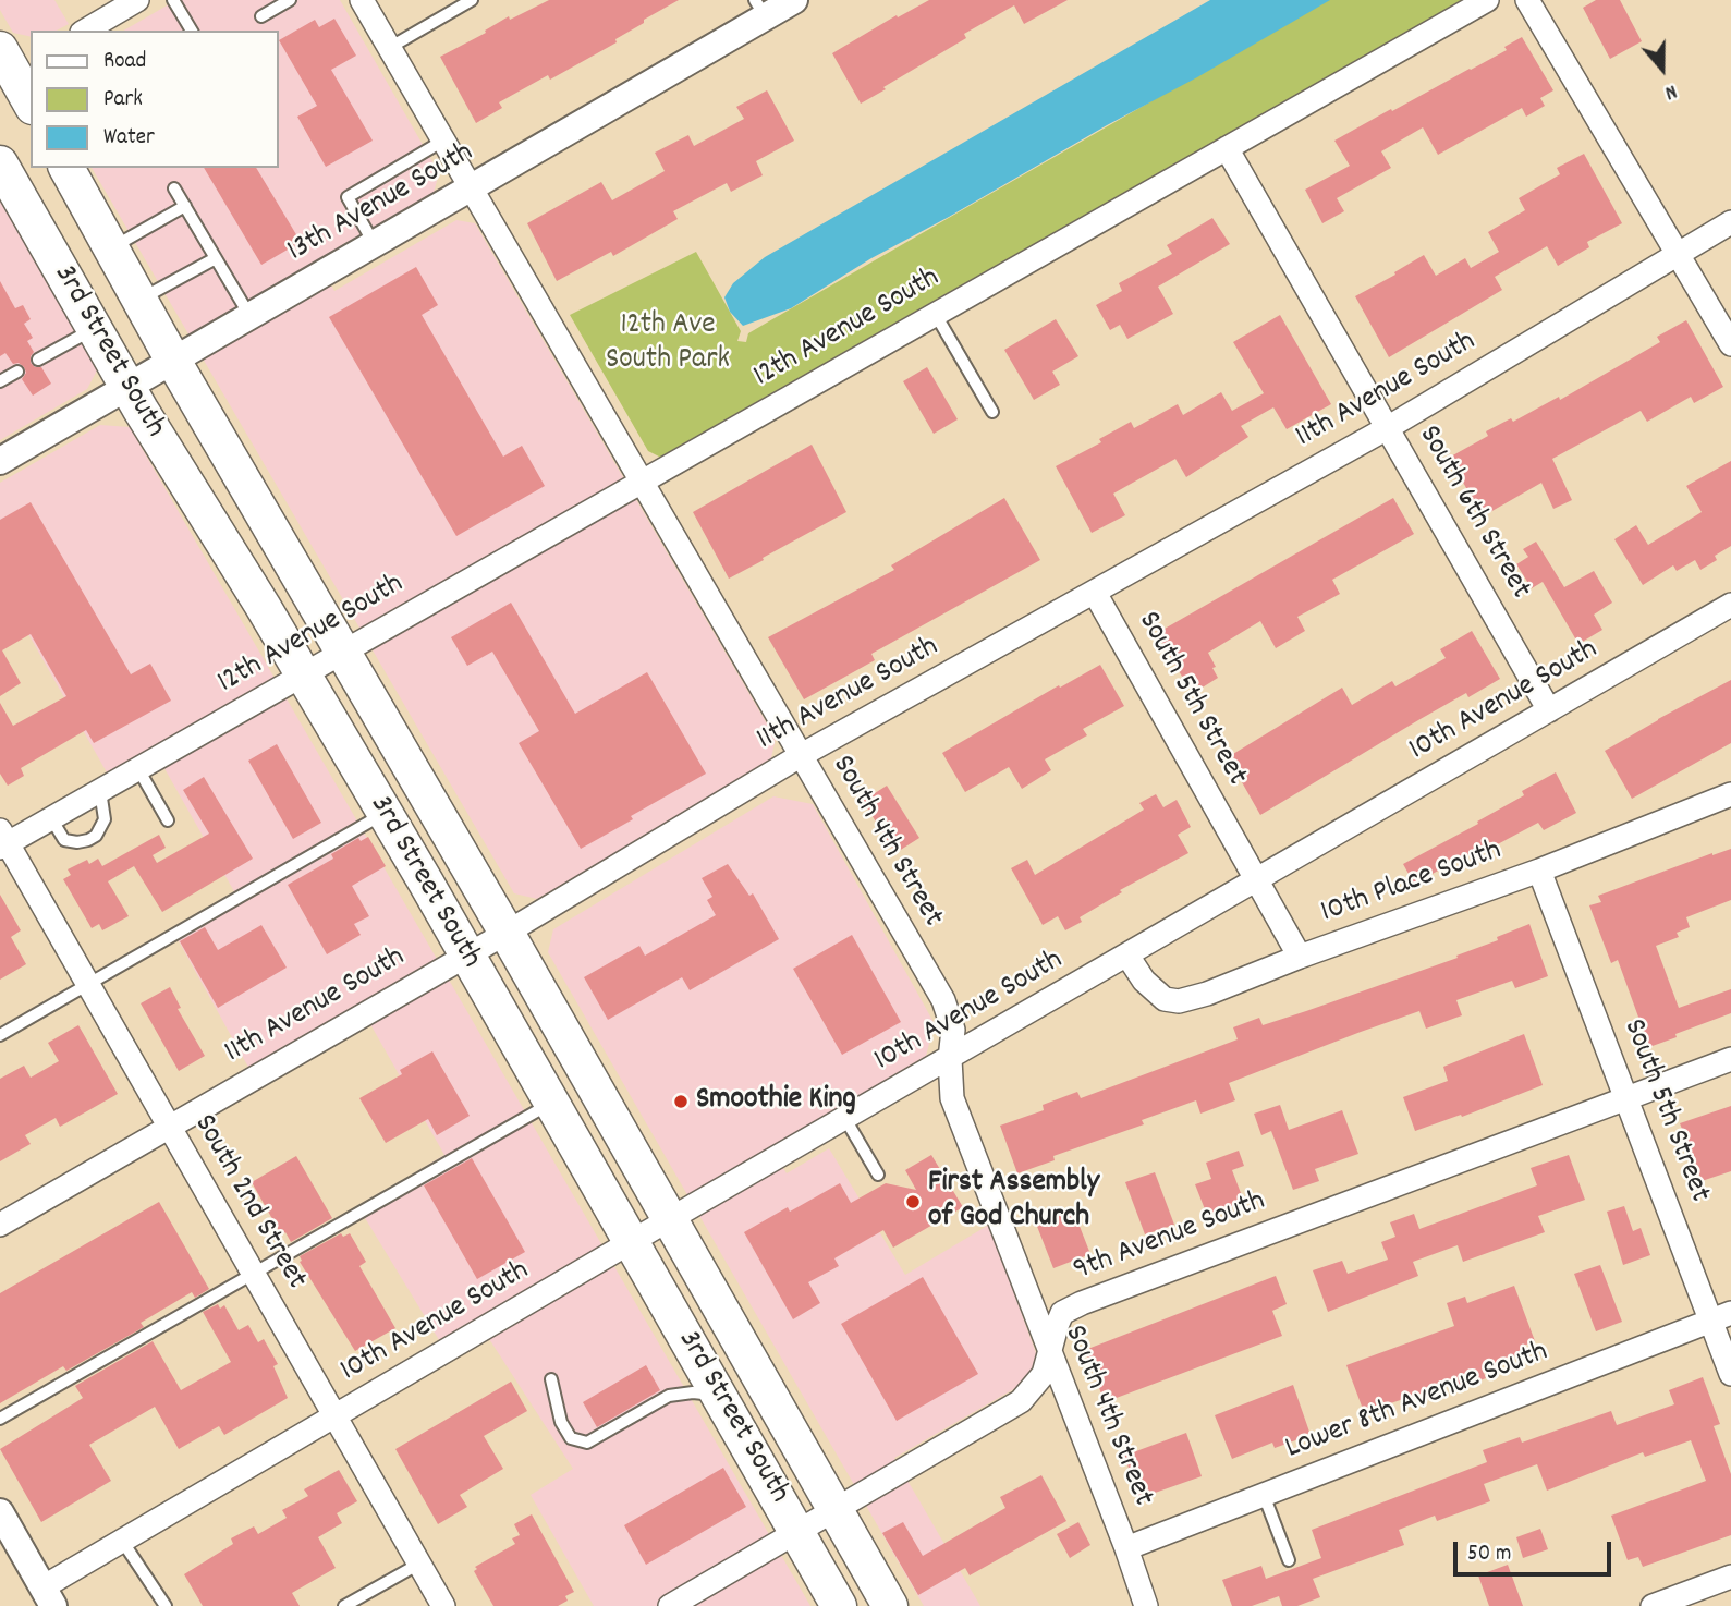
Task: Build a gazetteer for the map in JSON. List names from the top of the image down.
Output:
{
  "streets": {
    "main road": ["3rd Street South"],
    "street": [
      "13th Avenue South",
      "12th Avenue South",
      "11th Avenue South",
      "South 6th Street",
      "South 5th Street",
      "10th Avenue South",
      "South 4th Street",
      "10th Place South",
      "South 2nd Street",
      "9th Avenue South",
      "Lower 8th Avenue South"
    ]
  },
  "crossings": [
    ["13th Avenue South", "3rd Street South"],
    ["13th Avenue South", "South 4th Street"],
    ["12th Avenue South", "3rd Street South"],
    ["12th Avenue South", "South 6th Street"],
    ["12th Avenue South", "South 4th Street"],
    ["12th Avenue South", "South 2nd Street"],
    ["3rd Street South", "11th Avenue South"],
    ["3rd Street South", "10th Avenue South"],
    ["3rd Street South", "9th Avenue South"],
    ["11th Avenue South", "South 6th Street"],
    ["11th Avenue South", "South 5th Street"],
    ["11th Avenue South", "South 4th Street"],
    ["11th Avenue South", "South 2nd Street"],
    ["South 6th Street", "10th Avenue South"],
    ["South 5th Street", "10th Avenue South"],
    ["South 5th Street", "10th Place South"],
    ["South 5th Street", "9th Avenue South"],
    ["South 5th Street", "Lower 8th Avenue South"],
    ["10th Avenue South", "South 4th Street"],
    ["10th Avenue South", "10th Place South"],
    ["10th Avenue South", "South 2nd Street"],
    ["South 4th Street", "9th Avenue South"],
    ["South 4th Street", "Lower 8th Avenue South"]
  ],
  "parks": ["12th Ave South Park"],
  "places": ["Smoothie King", "First Assembly of God Church"],
  "legend": ["Road", "Park", "Water"],
  "scale_bar": "50 m",
  "north": "bottom"
}
